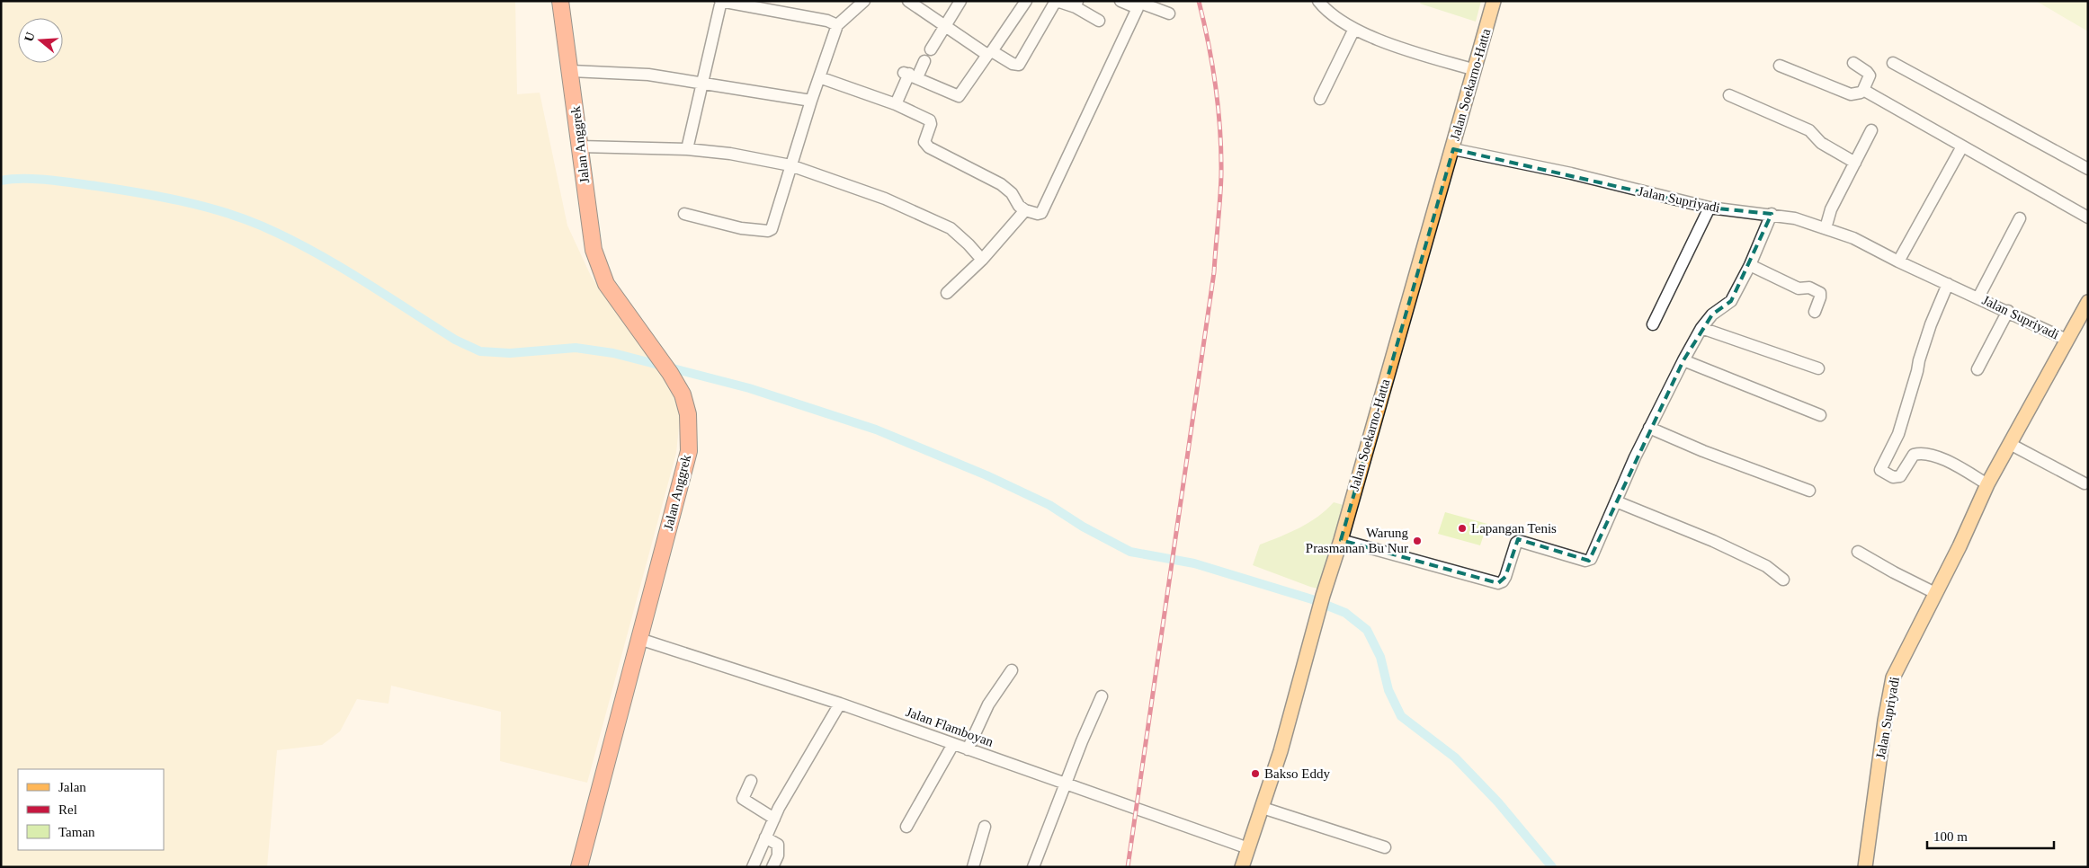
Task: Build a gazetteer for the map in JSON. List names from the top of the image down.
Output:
{
  "streets": {
    "highway": ["Jalan Anggrek"],
    "main road": ["Jalan Soekarno-Hatta", "Jalan Supriyadi"],
    "street": ["Jalan Flamboyan"]
  },
  "crossings": [
    ["Jalan Soekarno-Hatta", "Jalan Supriyadi"],
    ["Jalan Soekarno-Hatta", "Jalan Flamboyan"],
    ["Jalan Anggrek", "Jalan Flamboyan"]
  ],
  "places": ["Lapangan Tenis", "Warung Prasmanan Bu Nur", "Bakso Eddy"],
  "legend": ["Jalan", "Rel", "Taman"],
  "scale_bar": "100 m",
  "north": "left"
}
